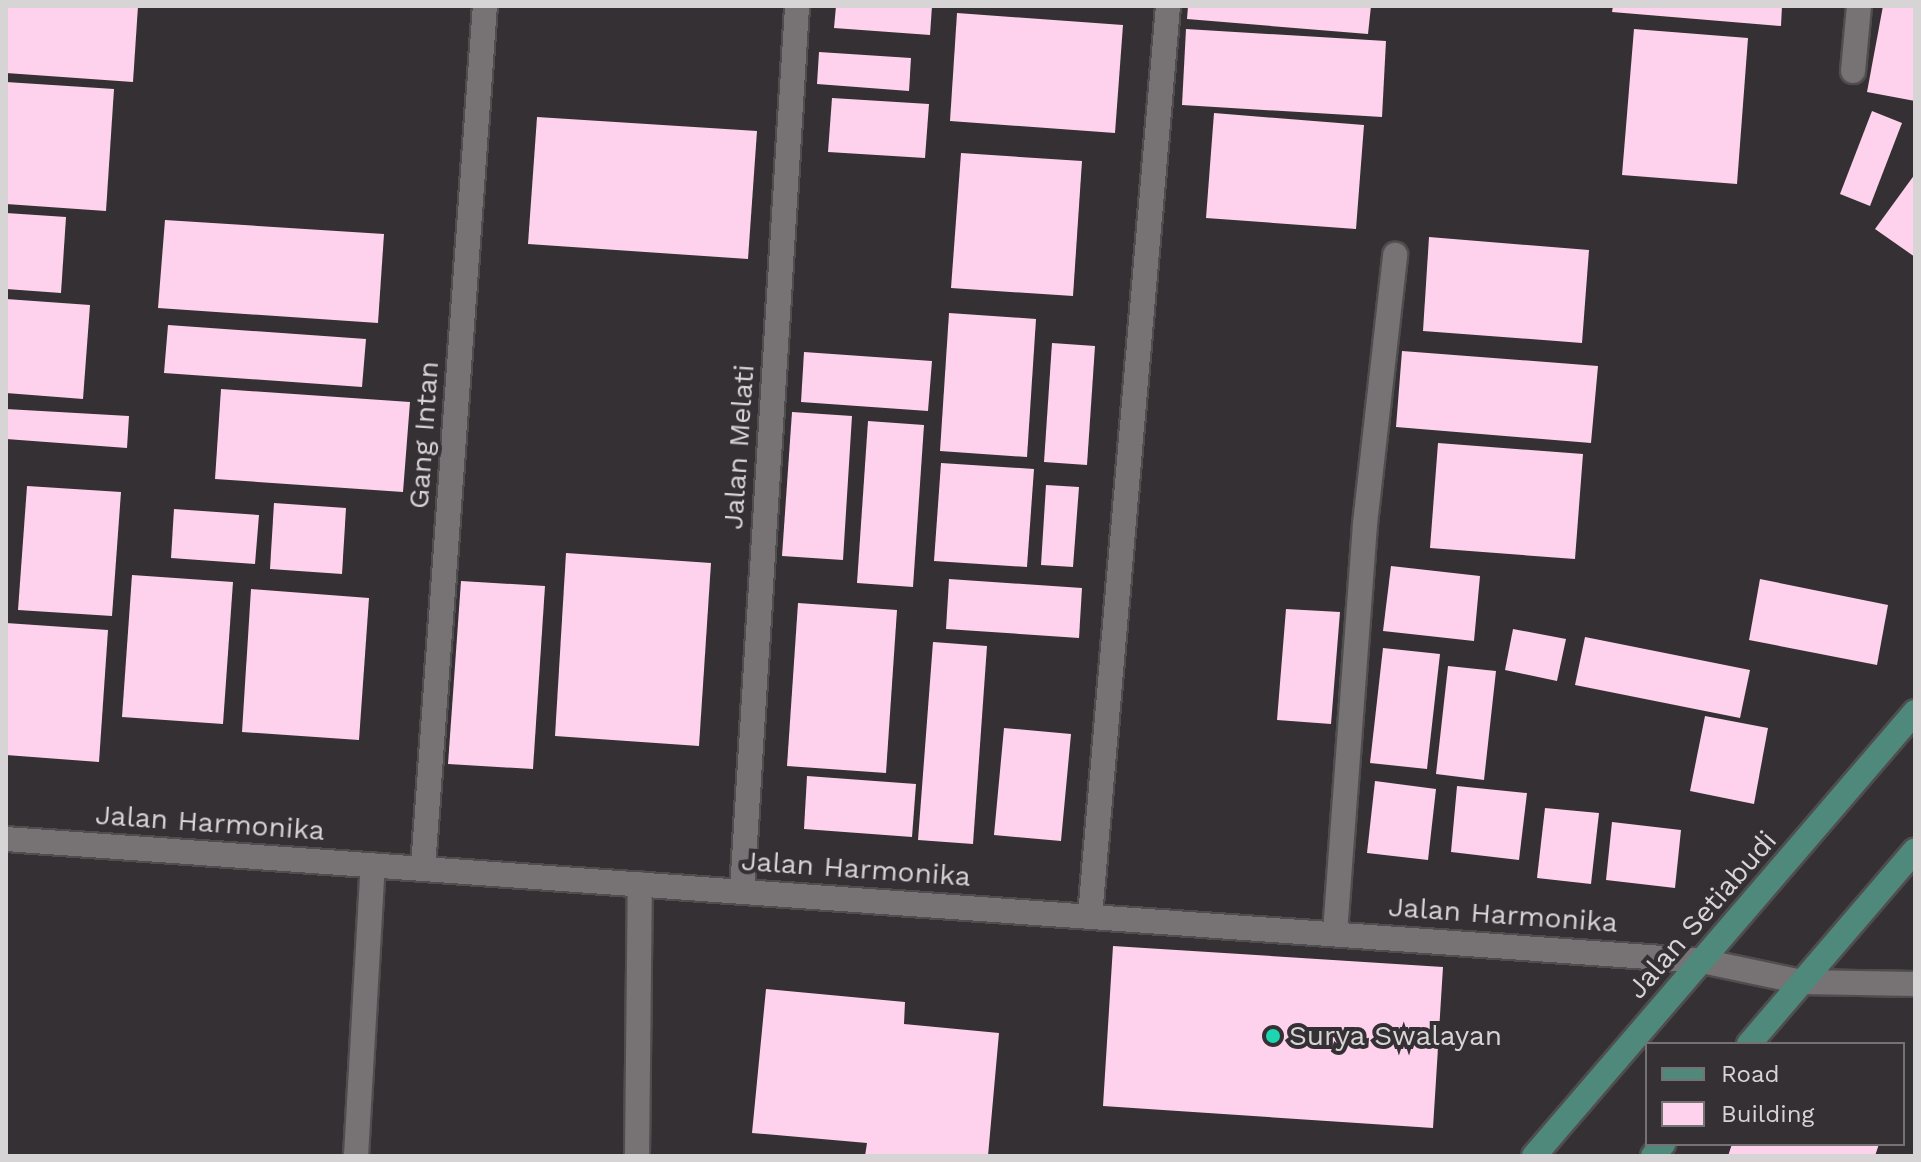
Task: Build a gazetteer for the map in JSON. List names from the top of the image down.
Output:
{
  "streets": {
    "main road": ["Jalan Setiabudi"],
    "street": ["Gang Intan", "Jalan Melati", "Jalan Harmonika"]
  },
  "crossings": [
    ["Gang Intan", "Jalan Harmonika"],
    ["Jalan Melati", "Jalan Harmonika"],
    ["Jalan Harmonika", "Jalan Setiabudi"]
  ],
  "places": ["Surya Swalayan"],
  "legend": ["Road", "Building"]
}
